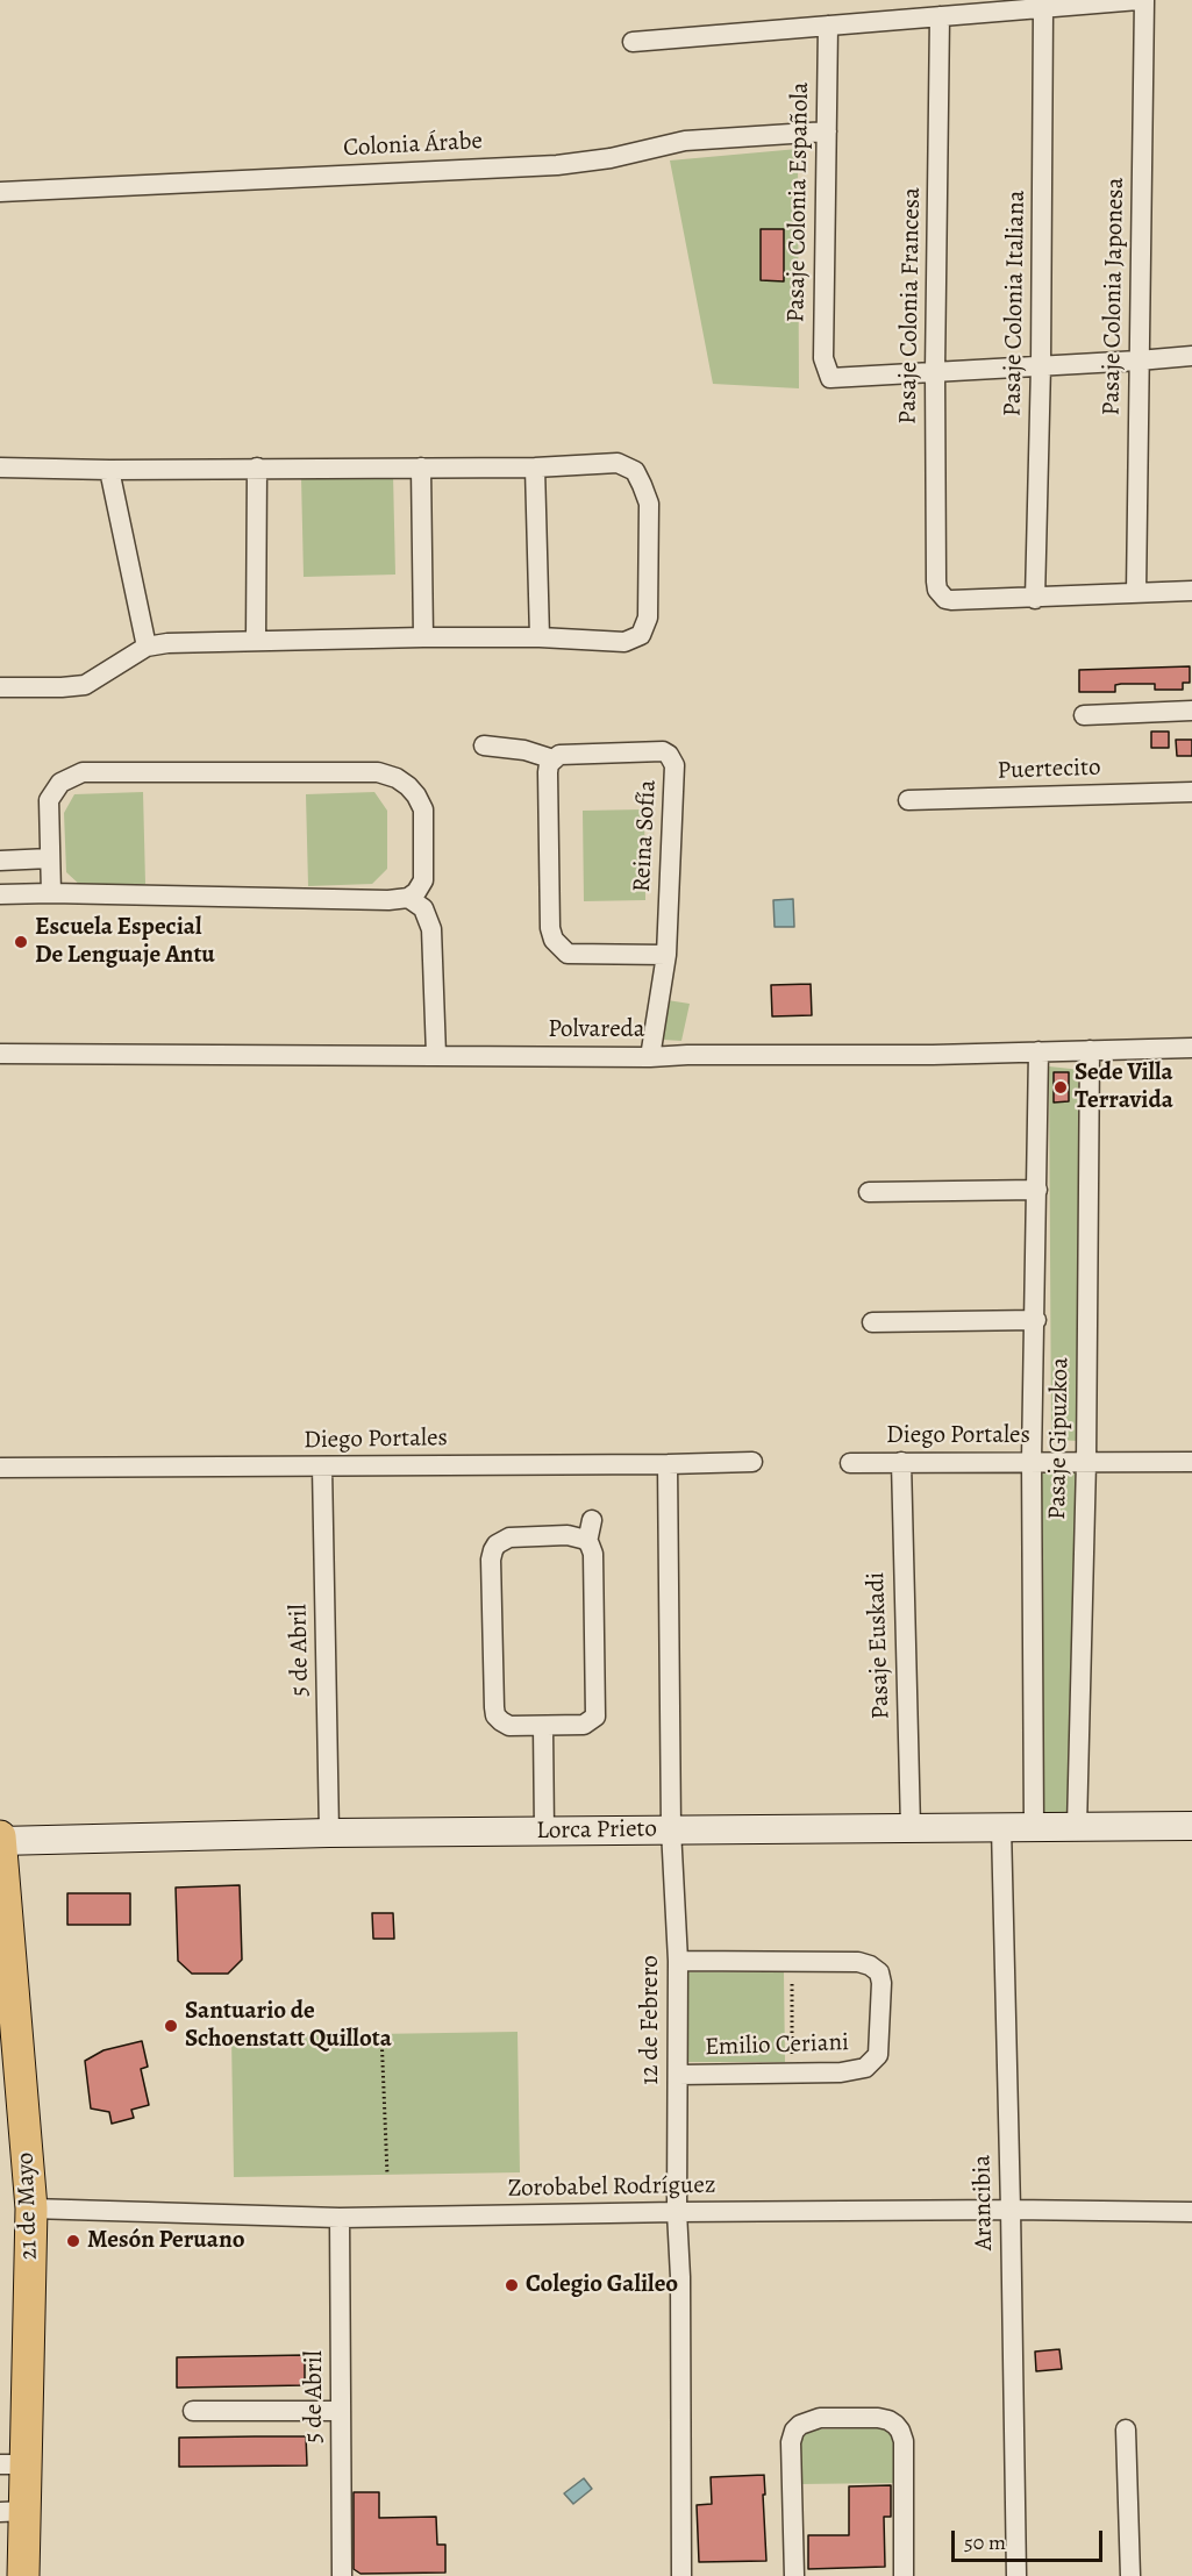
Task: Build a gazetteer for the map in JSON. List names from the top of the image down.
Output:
{
  "streets": {
    "main road": ["Lorca Prieto", "21 de Mayo"],
    "street": [
      "Colonia Árabe",
      "Pasaje Colonia Española",
      "Pasaje Colonia Japonesa",
      "Pasaje Colonia Italiana",
      "Pasaje Colonia Francesa",
      "Puertecito",
      "Reina Sofía",
      "Polvareda",
      "Diego Portales",
      "Pasaje Gipuzkoa",
      "Pasaje Euskadi",
      "5 de Abril",
      "12 de Febrero",
      "Emilio Ceriani",
      "Zorobabel Rodríguez",
      "Arancibia"
    ]
  },
  "crossings": [
    ["Colonia Árabe", "Pasaje Colonia Española"],
    ["Pasaje Colonia Española", "Pasaje Colonia Francesa"],
    ["Pasaje Colonia Italiana", "Pasaje Colonia Francesa"],
    ["Reina Sofía", "Polvareda"],
    ["Polvareda", "Pasaje Gipuzkoa"],
    ["Diego Portales", "Pasaje Gipuzkoa"],
    ["Diego Portales", "Pasaje Euskadi"],
    ["Diego Portales", "5 de Abril"],
    ["Diego Portales", "12 de Febrero"],
    ["Pasaje Gipuzkoa", "Lorca Prieto"],
    ["Pasaje Euskadi", "Lorca Prieto"],
    ["5 de Abril", "Lorca Prieto"],
    ["5 de Abril", "Zorobabel Rodríguez"],
    ["Lorca Prieto", "12 de Febrero"],
    ["Lorca Prieto", "Arancibia"],
    ["Lorca Prieto", "21 de Mayo"],
    ["12 de Febrero", "Emilio Ceriani"],
    ["12 de Febrero", "Zorobabel Rodríguez"],
    ["Zorobabel Rodríguez", "Arancibia"],
    ["Zorobabel Rodríguez", "21 de Mayo"]
  ],
  "places": [
    "Escuela Especial De Lenguaje Antu",
    "Sede Villa Terravida",
    "Santuario de Schoenstatt Quillota",
    "Mesón Peruano",
    "Colegio Galileo"
  ],
  "scale_bar": "50 m"
}
